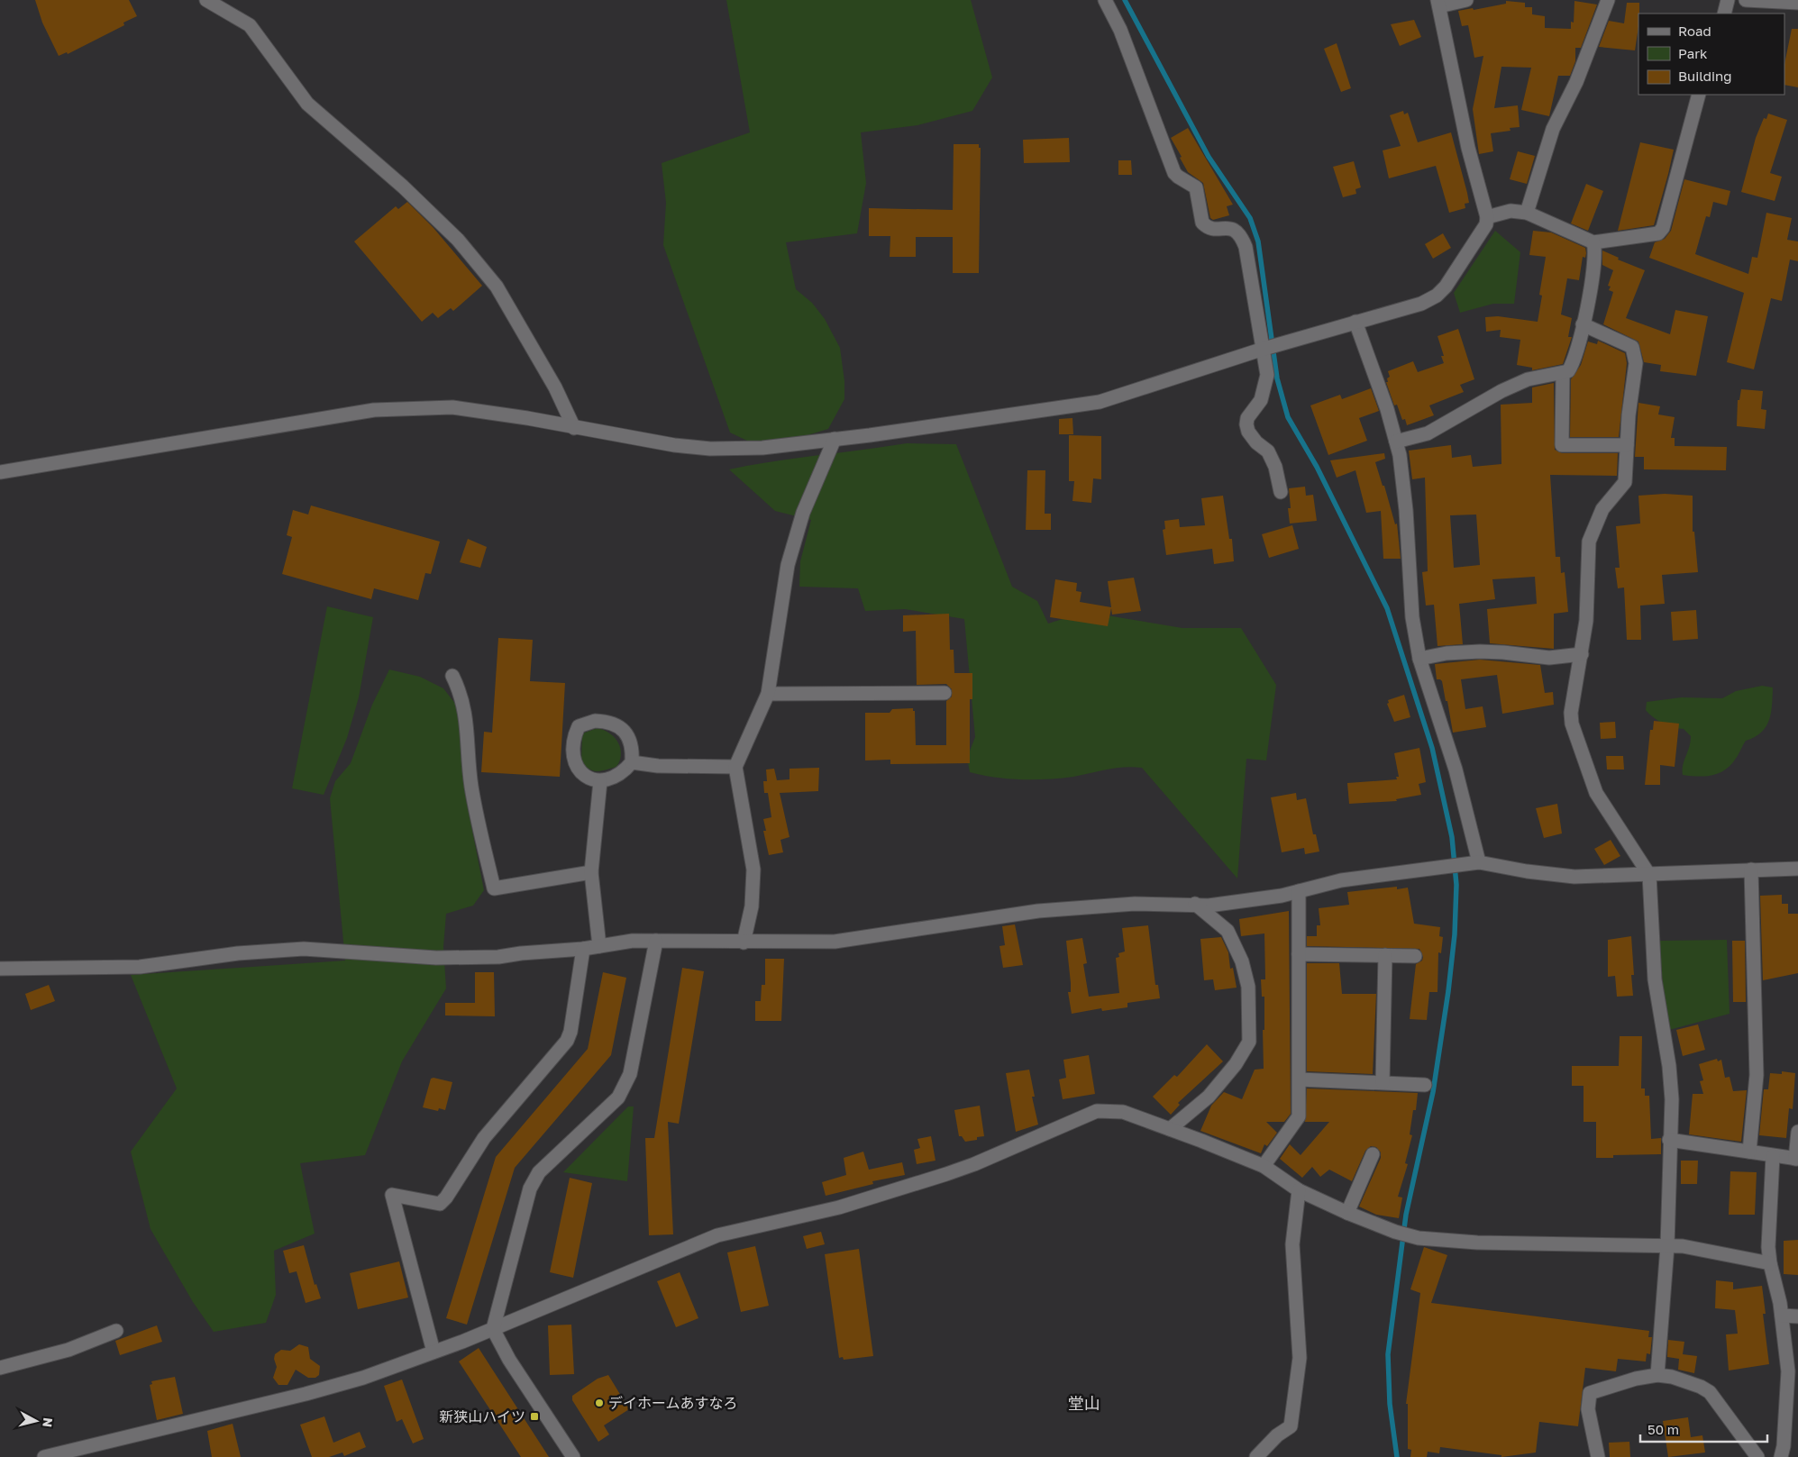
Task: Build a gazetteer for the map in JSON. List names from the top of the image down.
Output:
{
  "districts": ["堂山"],
  "places": {
    "other": ["デイホームあすなろ"],
    "transit": ["新狭山ハイツ"]
  },
  "legend": ["Road", "Park", "Building"],
  "scale_bar": "50 m",
  "north": "right"
}
